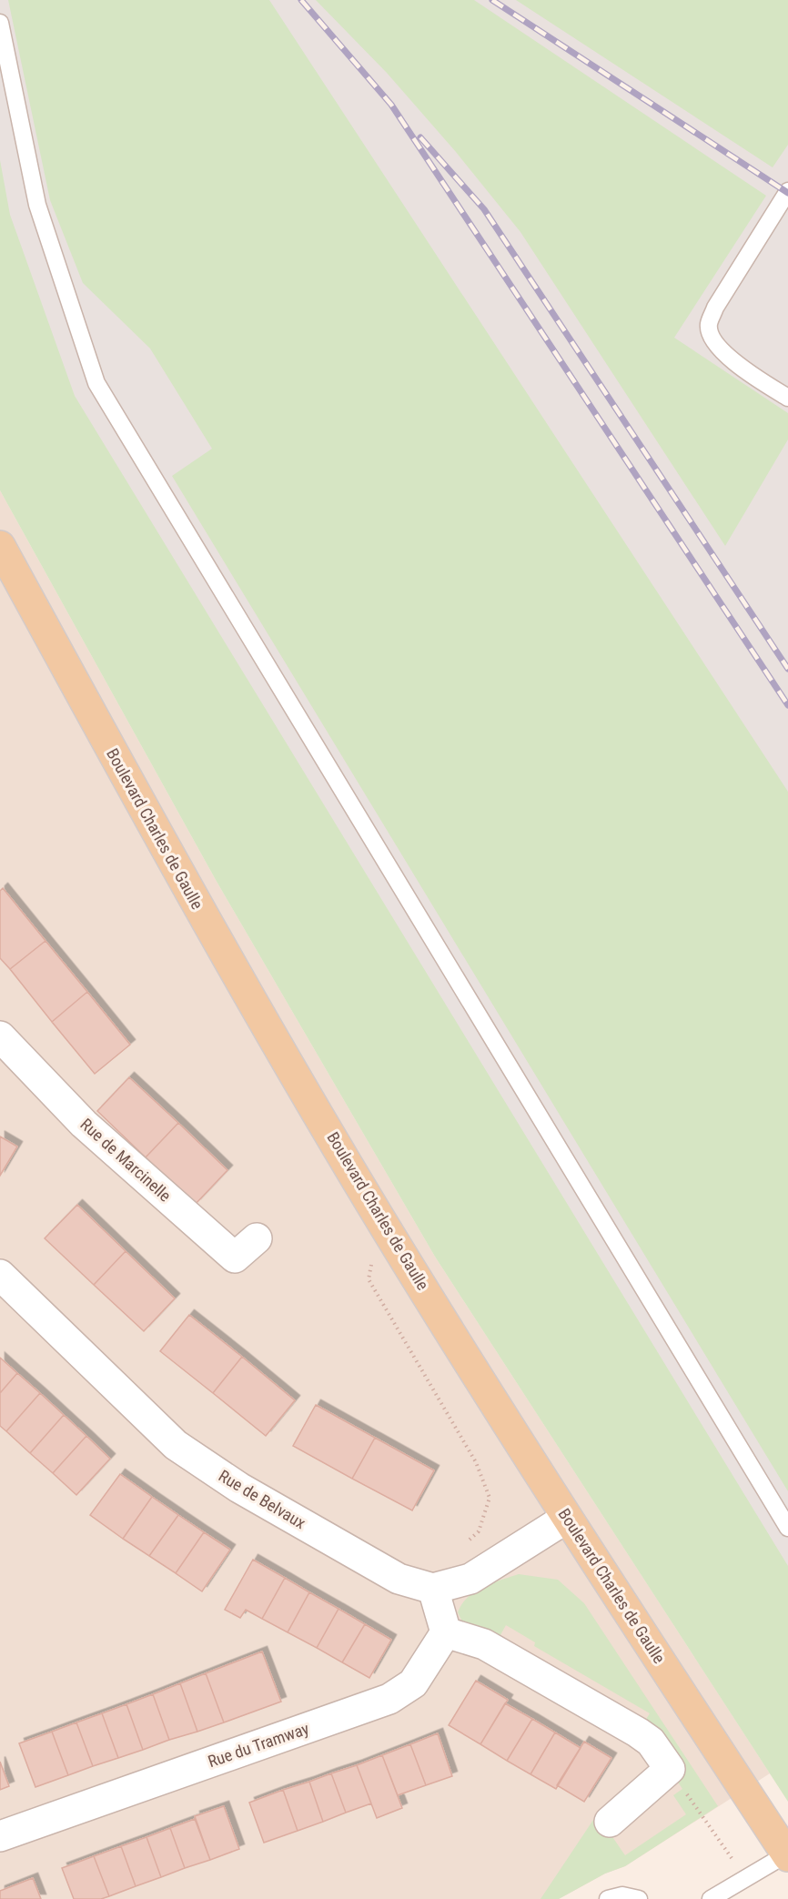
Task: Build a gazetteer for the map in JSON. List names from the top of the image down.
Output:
{
  "streets": {
    "main road": ["Boulevard Charles de Gaulle"],
    "street": ["Rue de Marcinelle", "Rue de Belvaux", "Rue du Tramway"]
  }
}
